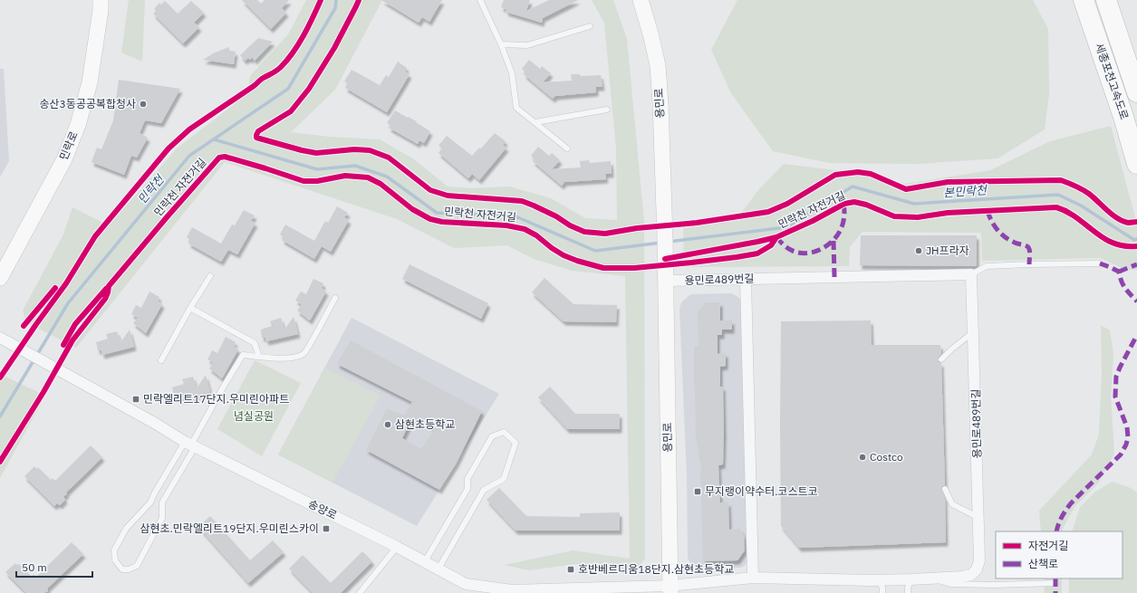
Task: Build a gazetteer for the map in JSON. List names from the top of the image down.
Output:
{
  "streets": {
    "highway": ["세종포천고속도로"],
    "street": [
      "용민로",
      "민락로",
      "용민로489번길",
      "송양로"
    ],
    "cycle path": ["민락천 자전거길"]
  },
  "crossings": [
    ["용민로", "용민로489번길"],
    ["용민로", "송양로"],
    ["용민로489번길", "송양로"]
  ],
  "water": ["민락천", "본민락천"],
  "parks": ["념실공원"],
  "places": {
    "other": [
      "송산3동공공복합청사",
      "JH프라자",
      "삼현초등학교",
      "Costco"
    ],
    "transit": [
      "민락엘리트17단지.우미린아파트",
      "무지랭이약수터.코스트코",
      "삼현초.민락엘리트19단지.우미린스카이",
      "호반베르디움18단지.삼현초등학교"
    ]
  },
  "legend": ["자전거길", "산책로"],
  "scale_bar": "50 m"
}
